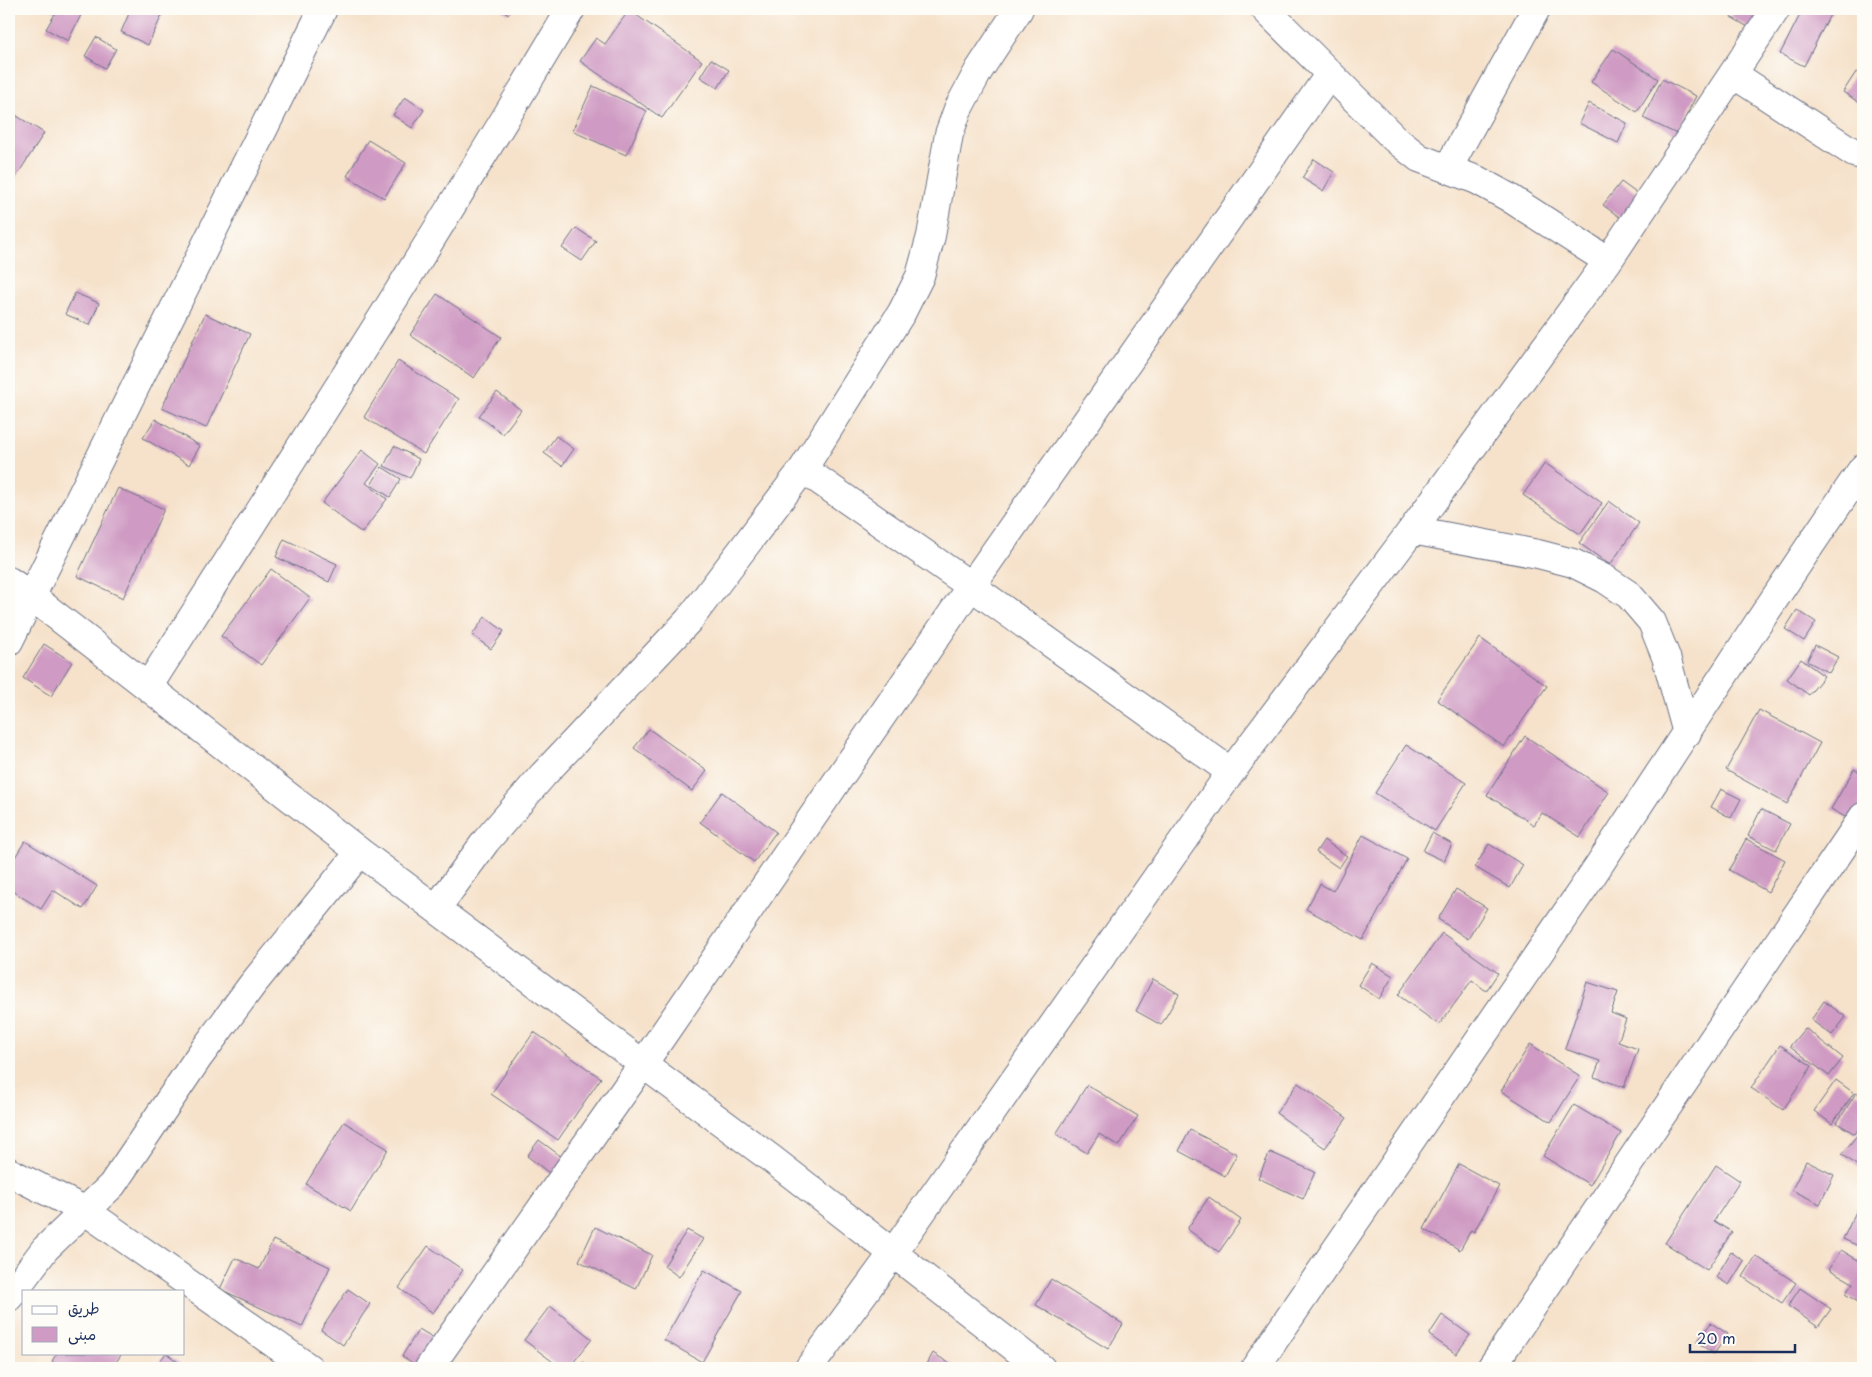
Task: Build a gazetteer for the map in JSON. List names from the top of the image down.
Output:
{
  "legend": ["طريق", "مبنى"],
  "scale_bar": "20 m"
}
